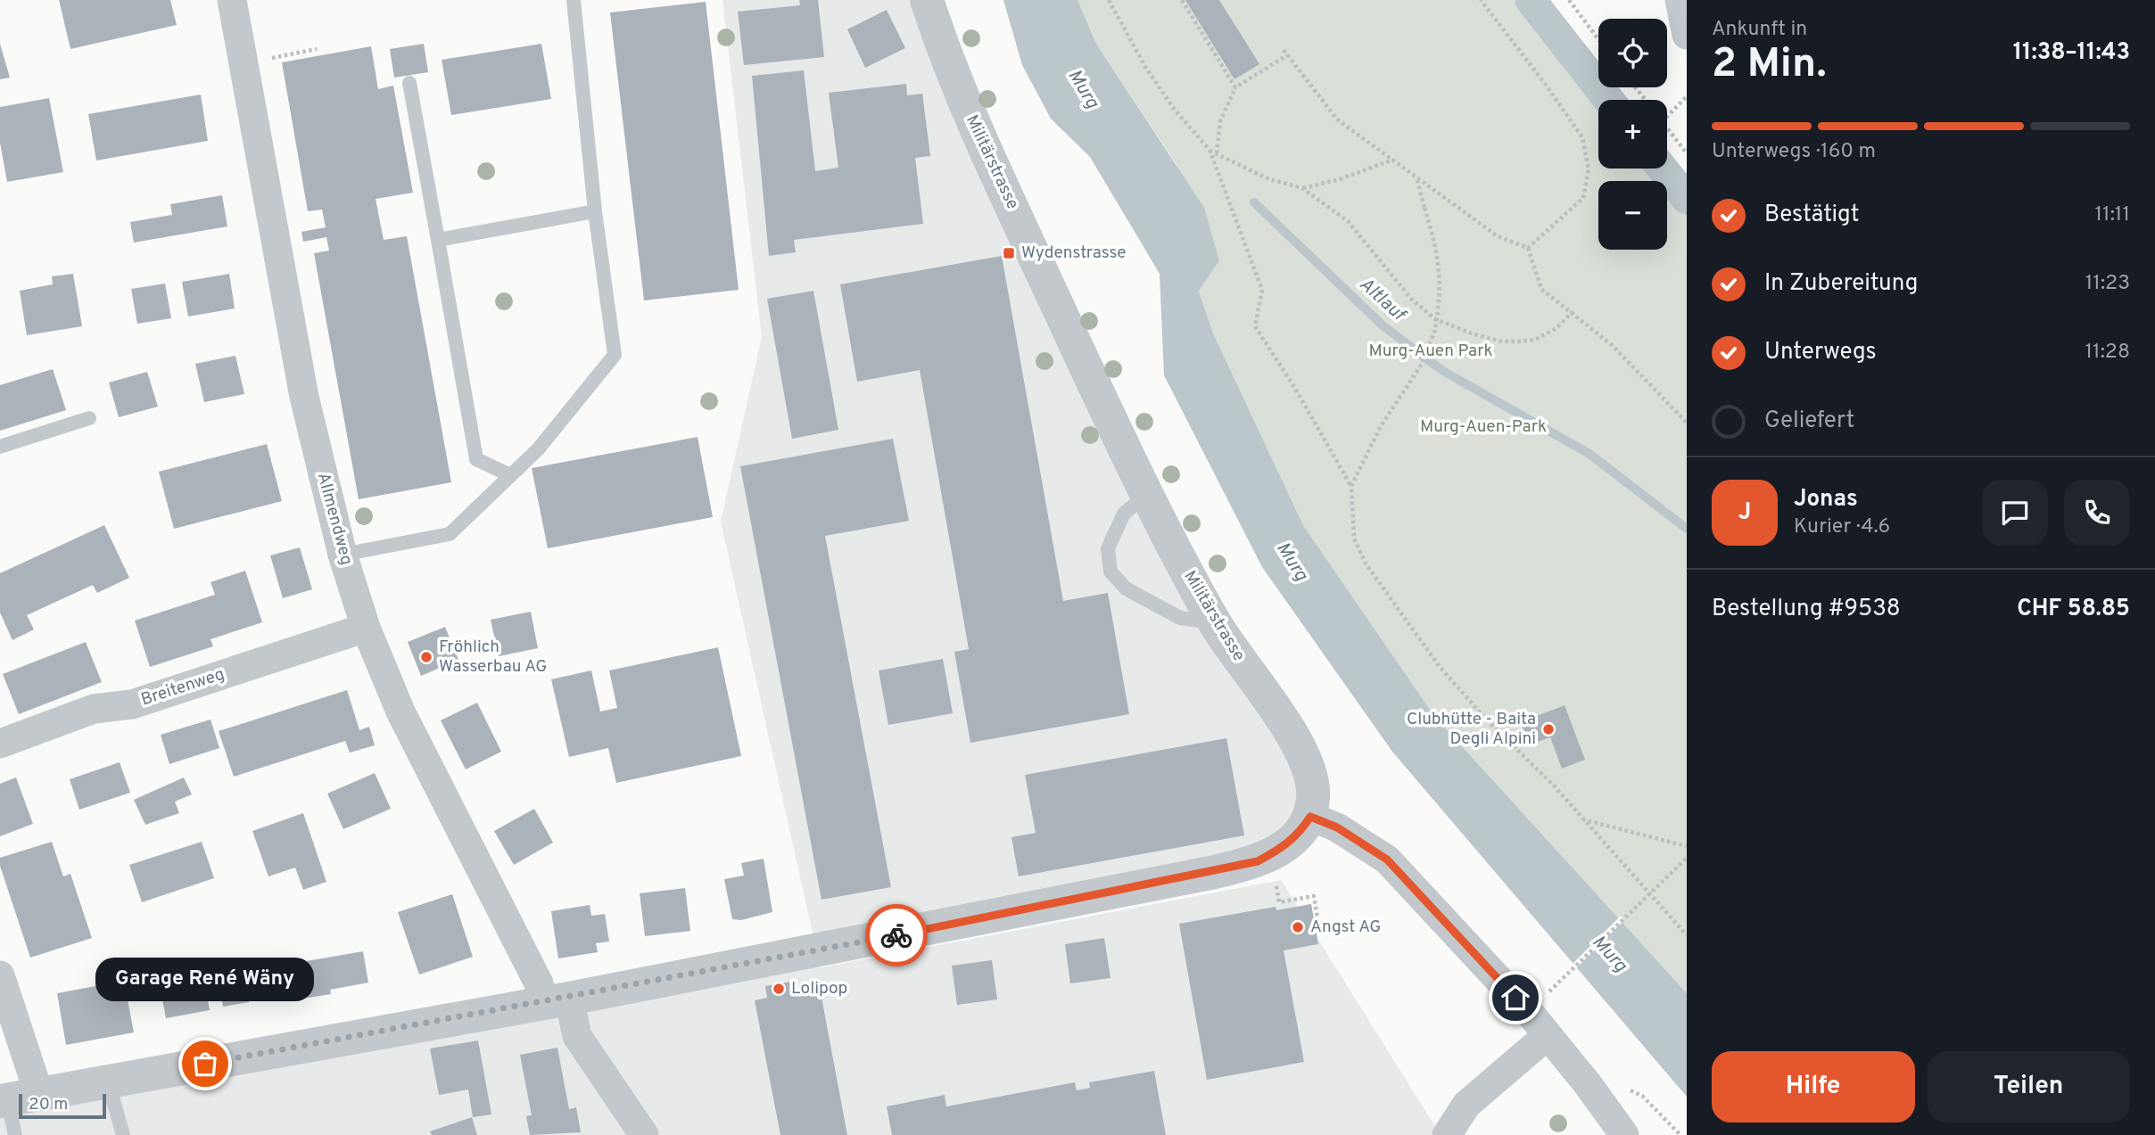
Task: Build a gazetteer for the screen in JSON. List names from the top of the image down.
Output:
{
  "streets": {
    "street": ["Militärstrasse", "Allmendweg", "Breitenweg"]
  },
  "crossings": [
    ["Allmendweg", "Breitenweg"]
  ],
  "water": ["Murg", "Altlauf"],
  "parks": ["Murg-Auen Park", "Murg-Auen-Park"],
  "places": {
    "transit": ["Wydenstrasse"],
    "other": [
      "Fröhlich Wasserbau AG",
      "Clubhütte - Baita Degli Alpini",
      "Angst AG",
      "Lolipop",
      "Garage René Wäny"
    ]
  },
  "scale_bar": "20 m",
  "page": {
    "heading": ["2 Min.", "Ankunft in", "11:38–11:43"],
    "panel": [
      "Jonas",
      "Kurier · 4.6",
      "Bestellung #9538",
      "CHF 58.85"
    ],
    "map_buttons": ["+", "−"],
    "bar": "Unterwegs · 160 m",
    "list": [
      ["Bestätigt", "11:11"],
      ["In Zubereitung", "11:23"],
      ["Unterwegs", "11:28"],
      "Geliefert"
    ],
    "round": "J",
    "bubble": "Garage René Wäny",
    "buttons": ["Hilfe", "Teilen"],
    "scale": "20 m"
  }
}
